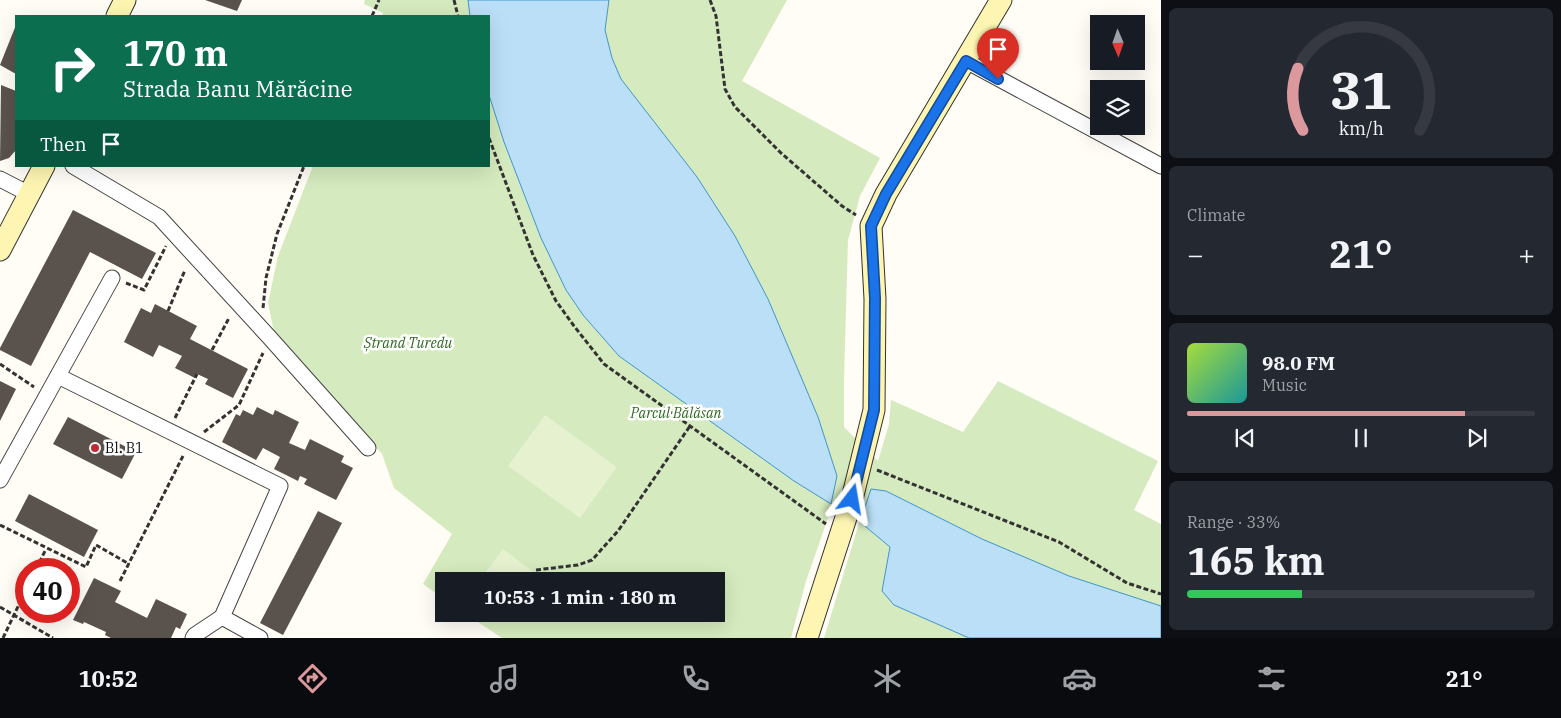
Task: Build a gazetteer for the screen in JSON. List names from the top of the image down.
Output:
{
  "parks": ["Ștrand Turedu", "Parcul Bălăsan"],
  "places": ["Bl. B1"],
  "north": "bottom",
  "page": {
    "turn": ["170 m", "Strada Banu Mărăcine"],
    "then": "Then",
    "tile": [
      "Climate",
      ["Range · 33%", "165 km"]
    ],
    "heat": ["−", "21°", "+"],
    "song": ["98.0 FM", "Music"],
    "limit": "40",
    "trip": "10:53 · 1 min · 180 m",
    "tabs": ["10:52", "21°"],
    "gauge": ["31", "km/h"]
  }
}
